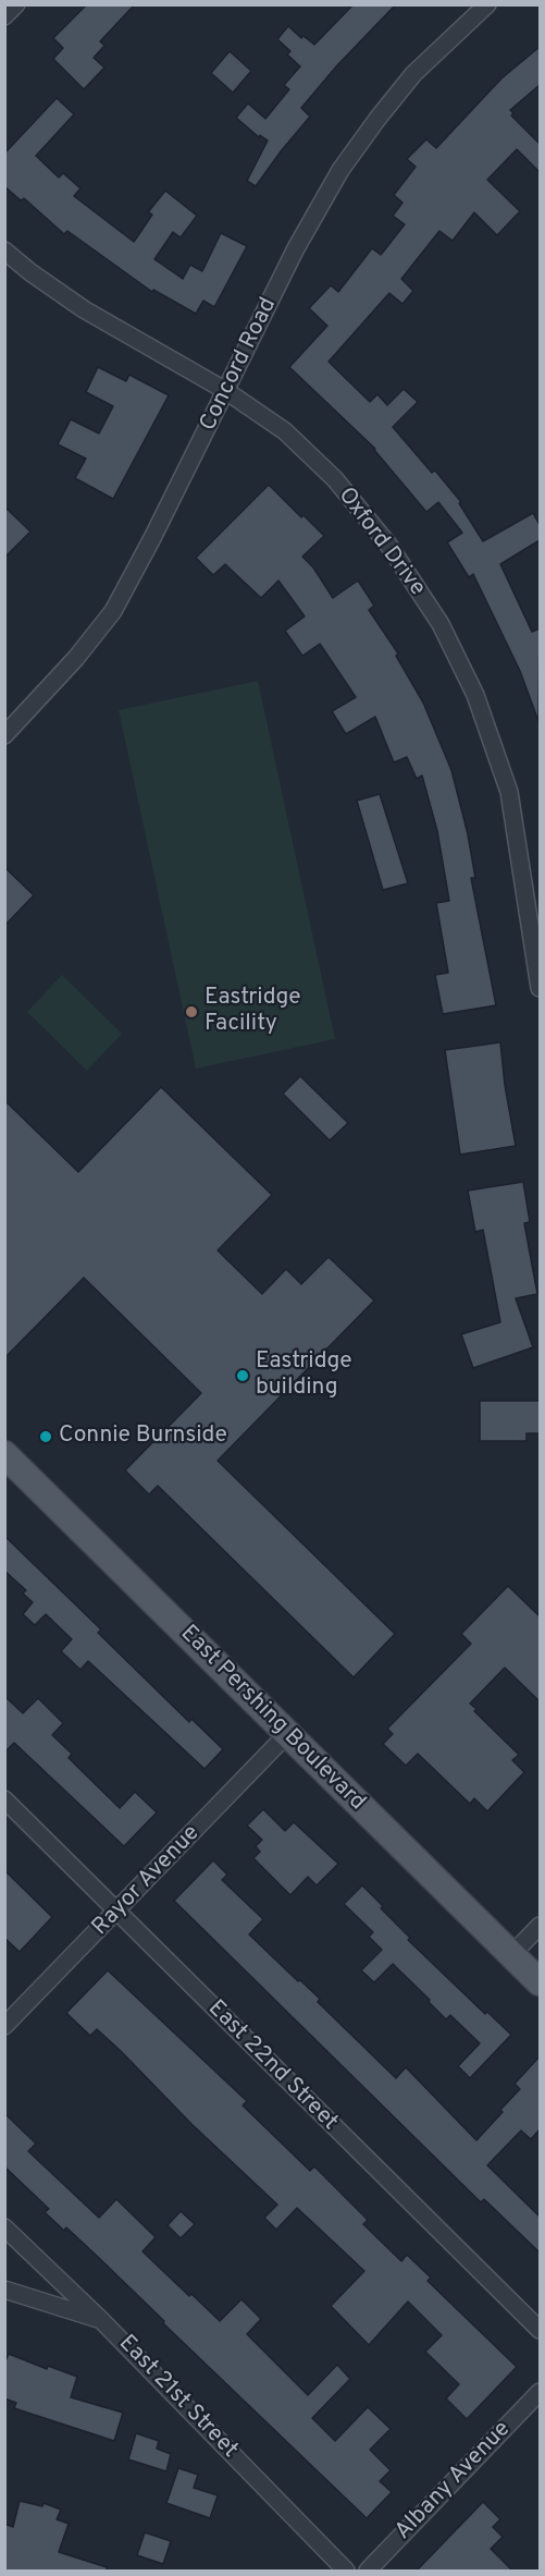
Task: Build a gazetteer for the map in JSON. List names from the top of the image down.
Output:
{
  "streets": {
    "main road": ["East Pershing Boulevard"],
    "street": [
      "Concord Road",
      "Oxford Drive",
      "Rayor Avenue",
      "East 22nd Street",
      "East 21st Street",
      "Albany Avenue"
    ]
  },
  "crossings": [
    ["Concord Road", "Oxford Drive"],
    ["East Pershing Boulevard", "Rayor Avenue"],
    ["Rayor Avenue", "East 22nd Street"]
  ],
  "places": ["Eastridge Facility", "Eastridge building", "Connie Burnside"]
}
